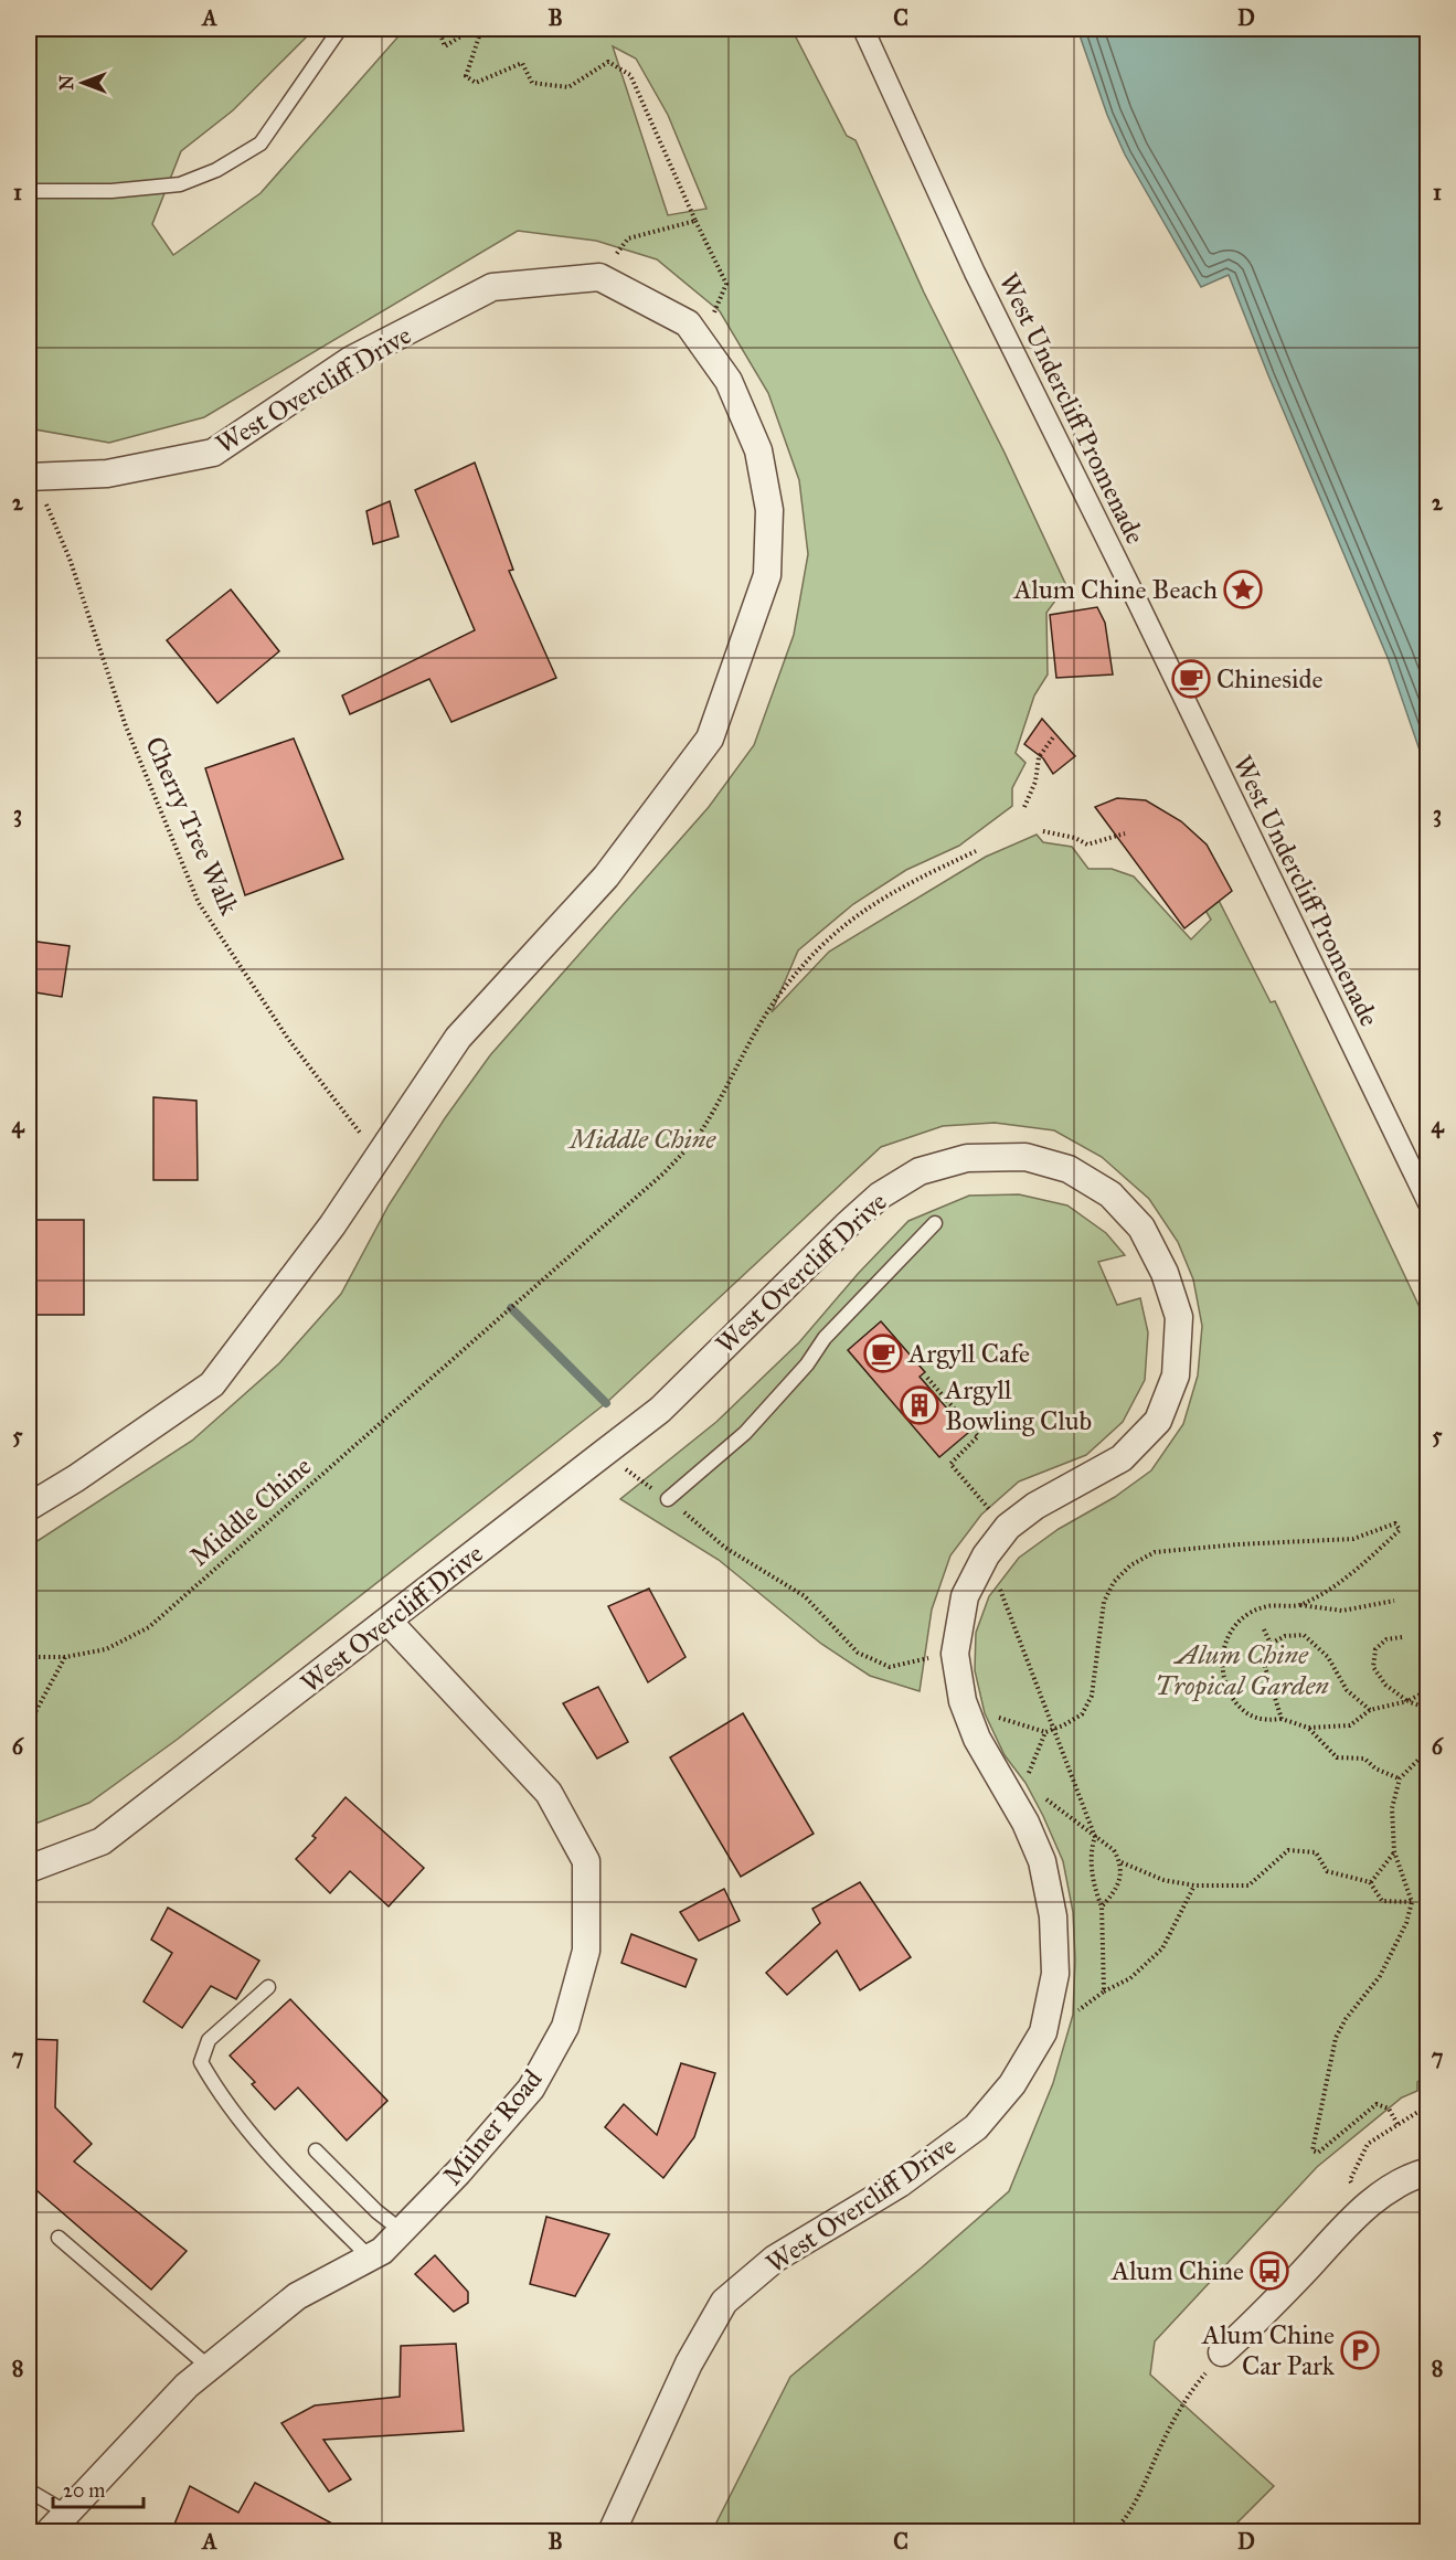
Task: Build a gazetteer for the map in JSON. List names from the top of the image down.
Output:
{
  "streets": {
    "street": ["West Overcliff Drive", "West Undercliff Promenade", "Milner Road"],
    "path": ["Cherry Tree Walk", "Middle Chine"]
  },
  "crossings": [
    ["West Overcliff Drive", "Cherry Tree Walk"],
    ["West Overcliff Drive", "Milner Road"]
  ],
  "parks": ["Middle Chine", "Alum Chine Tropical Garden"],
  "places": {
    "place": ["Alum Chine Beach"],
    "cafe": ["Chineside", "Argyll Cafe"],
    "building": ["Argyll Bowling Club"],
    "bus stop": ["Alum Chine"],
    "parking": ["Alum Chine Car Park"]
  },
  "scale_bar": "20 m",
  "north": "left",
  "grid": {
    "columns": [
      "A",
      "B",
      "C",
      "D"
    ],
    "rows": [
      "1",
      "2",
      "3",
      "4",
      "5",
      "6",
      "7",
      "8"
    ]
  }
}
